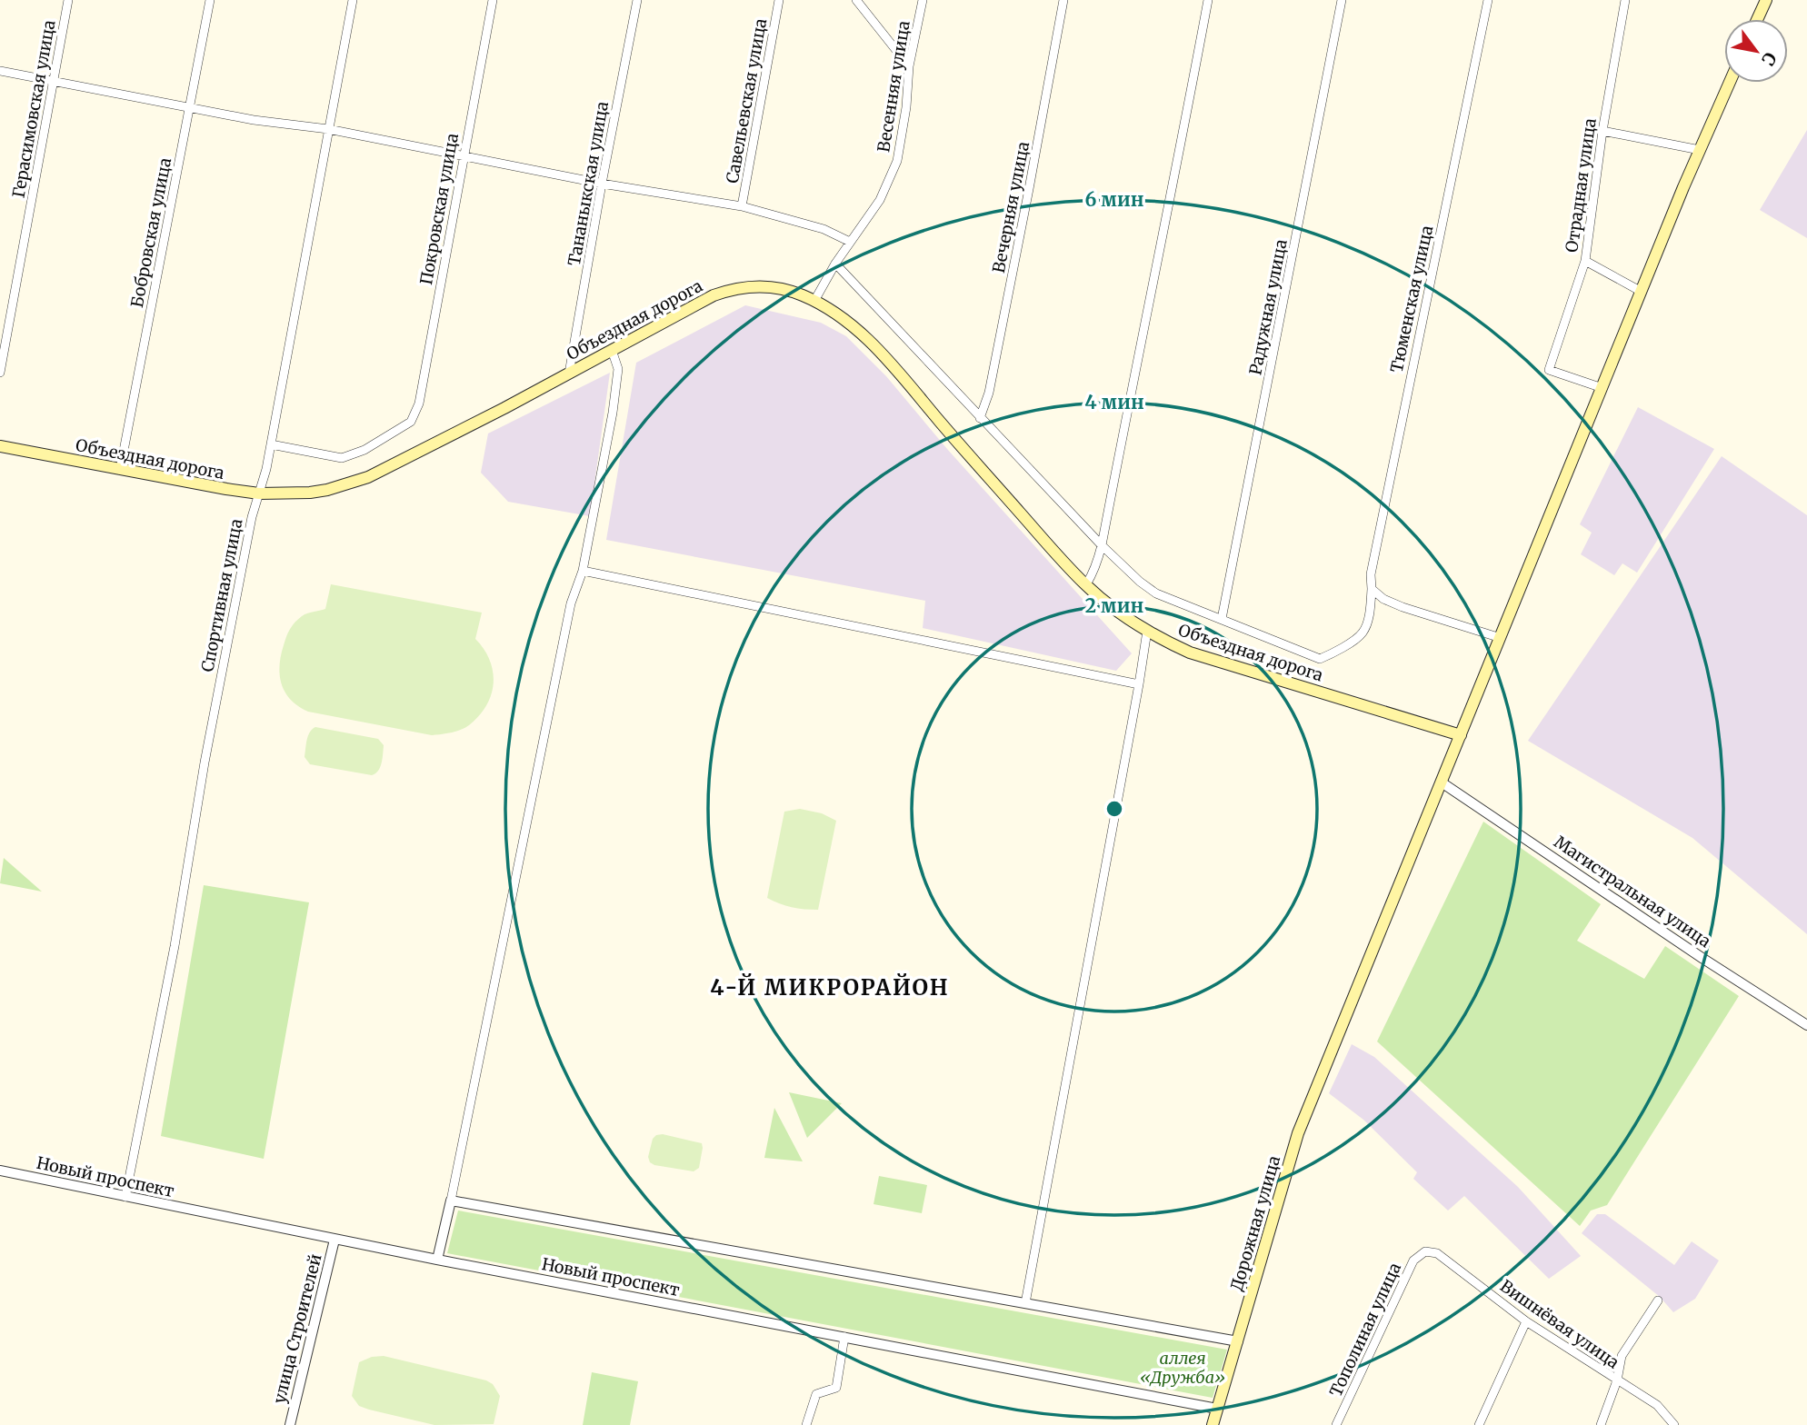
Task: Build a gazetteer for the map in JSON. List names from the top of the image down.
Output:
{
  "streets": {
    "main road": ["Объездная дорога", "Дорожная улица"],
    "street": [
      "Весенняя улица",
      "Савельевская улица",
      "Герасимовская улица",
      "Тананыкская улица",
      "Отрадная улица",
      "Вечерняя улица",
      "Покровская улица",
      "Бобровская улица",
      "Тюменская улица",
      "Радужная улица",
      "Спортивная улица",
      "Магистральная улица",
      "Новый проспект",
      "Вишнёвая улица",
      "улица Строителей",
      "Тополиная улица"
    ]
  },
  "crossings": [
    ["Весенняя улица", "Объездная дорога"],
    ["Тананыкская улица", "Объездная дорога"],
    ["Отрадная улица", "Дорожная улица"],
    ["Покровская улица", "Спортивная улица"],
    ["Бобровская улица", "Объездная дорога"],
    ["Тюменская улица", "Радужная улица"],
    ["Объездная дорога", "Спортивная улица"],
    ["Объездная дорога", "Дорожная улица"],
    ["Спортивная улица", "Новый проспект"],
    ["Магистральная улица", "Дорожная улица"],
    ["Новый проспект", "Дорожная улица"],
    ["Новый проспект", "улица Строителей"],
    ["Вишнёвая улица", "Тополиная улица"]
  ],
  "districts": ["4-Й МИКРОРАЙОН"],
  "parks": ["аллея «Дружба»"],
  "north": "bottom right",
  "rings": ["6 мин", "4 мин", "2 мин"]
}
